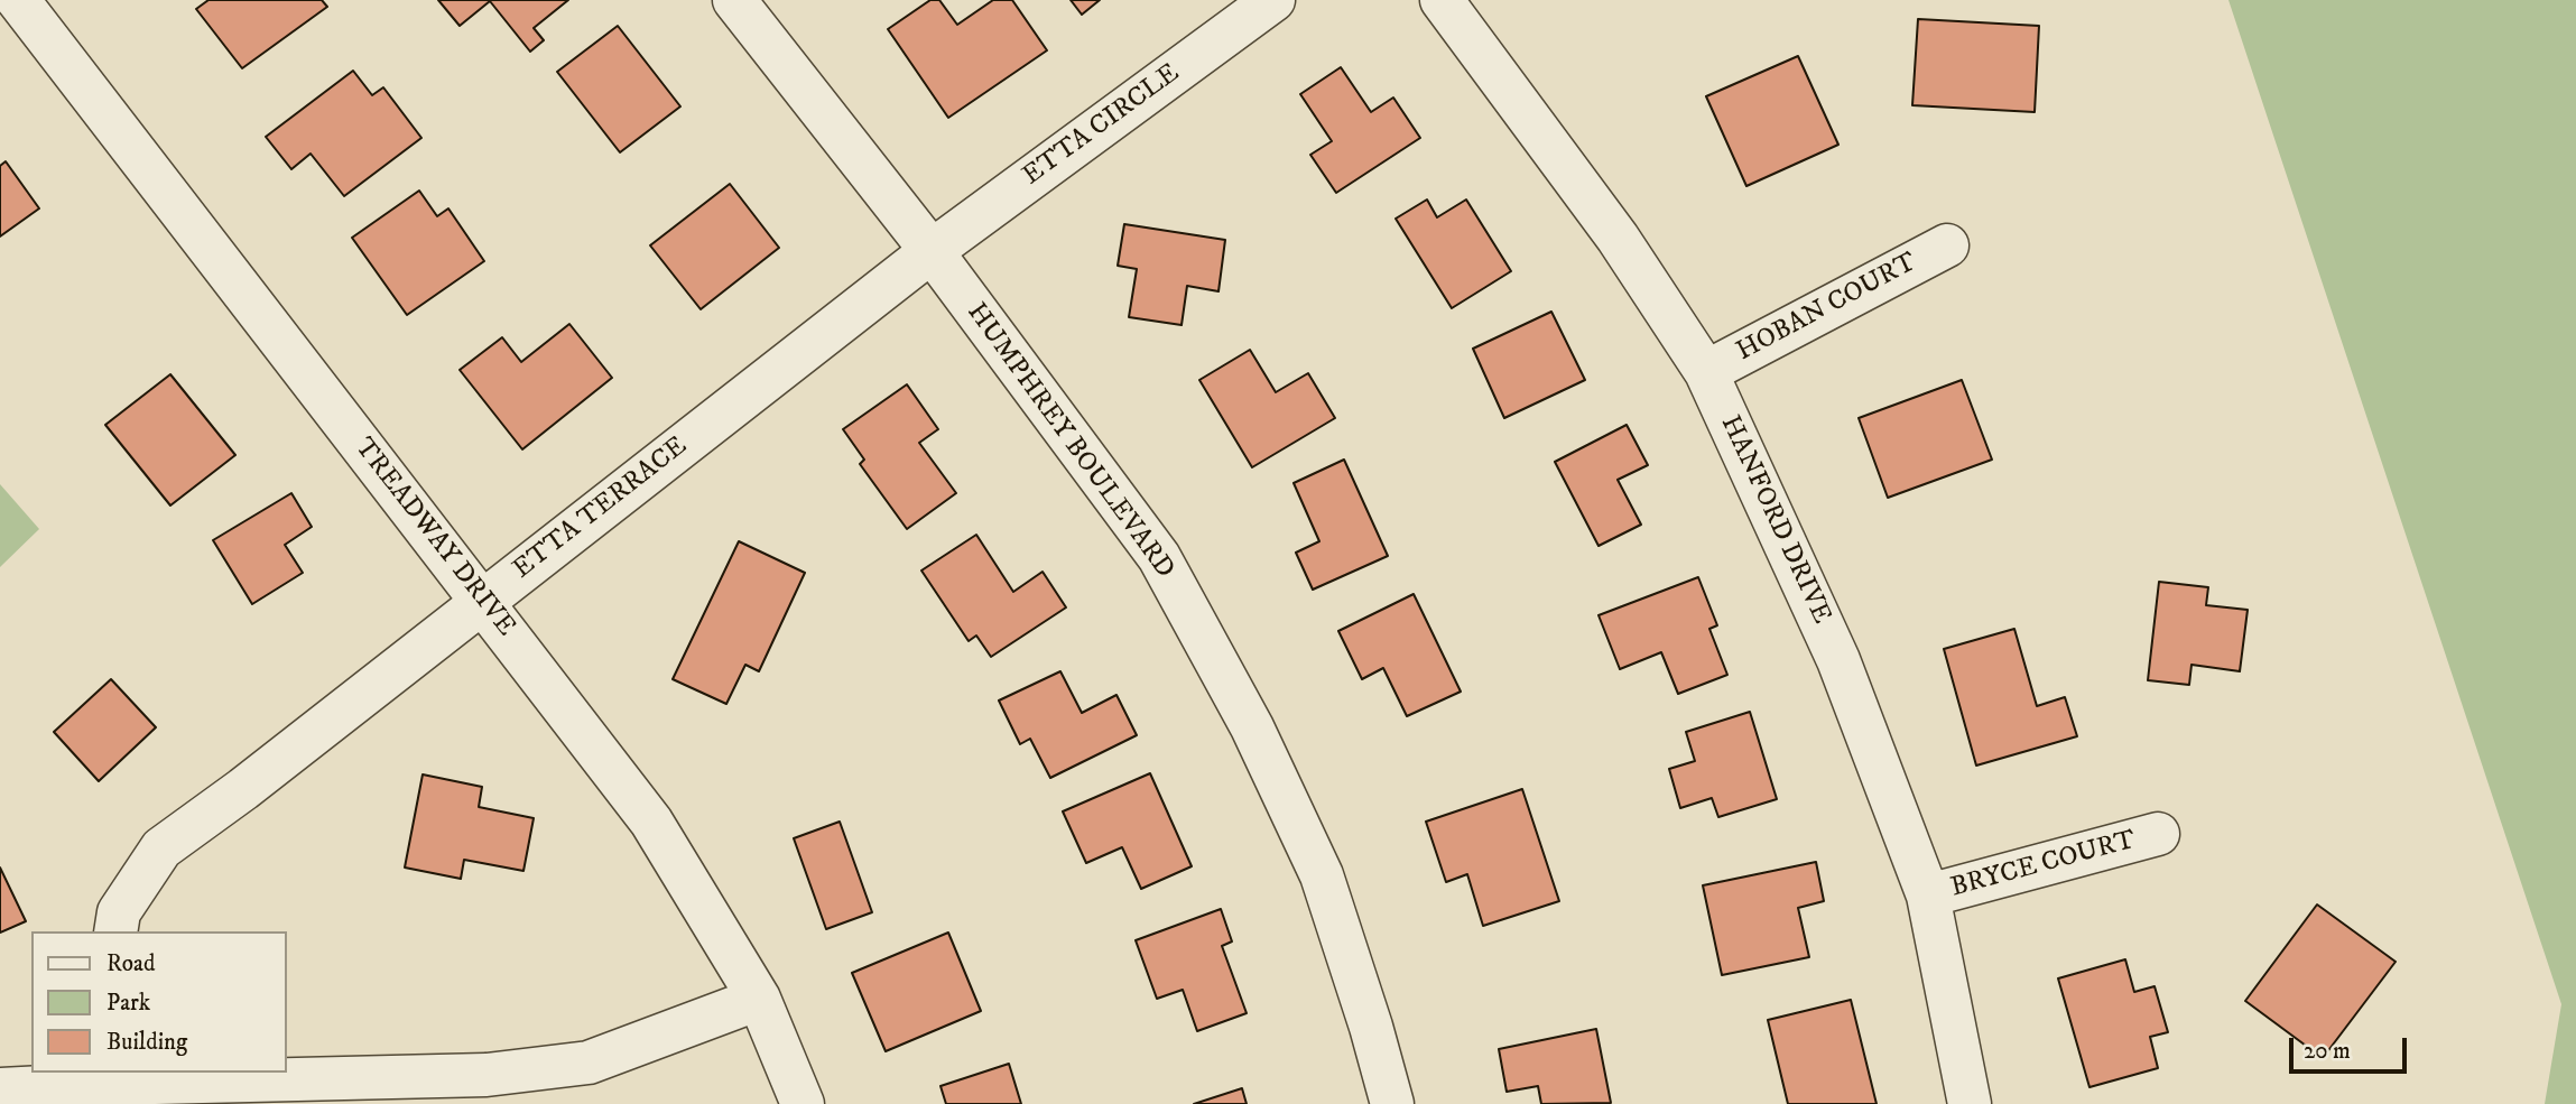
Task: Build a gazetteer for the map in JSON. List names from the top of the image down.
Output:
{
  "streets": {
    "street": [
      "ETTA CIRCLE",
      "HOBAN COURT",
      "HUMPHREY BOULEVARD",
      "ETTA TERRACE",
      "HANFORD DRIVE",
      "TREADWAY DRIVE",
      "BRYCE COURT"
    ]
  },
  "crossings": [
    ["ETTA CIRCLE", "HUMPHREY BOULEVARD"],
    ["ETTA CIRCLE", "ETTA TERRACE"],
    ["HOBAN COURT", "HANFORD DRIVE"],
    ["HUMPHREY BOULEVARD", "ETTA TERRACE"],
    ["ETTA TERRACE", "TREADWAY DRIVE"],
    ["HANFORD DRIVE", "BRYCE COURT"]
  ],
  "legend": ["Road", "Park", "Building"],
  "scale_bar": "20 m"
}
